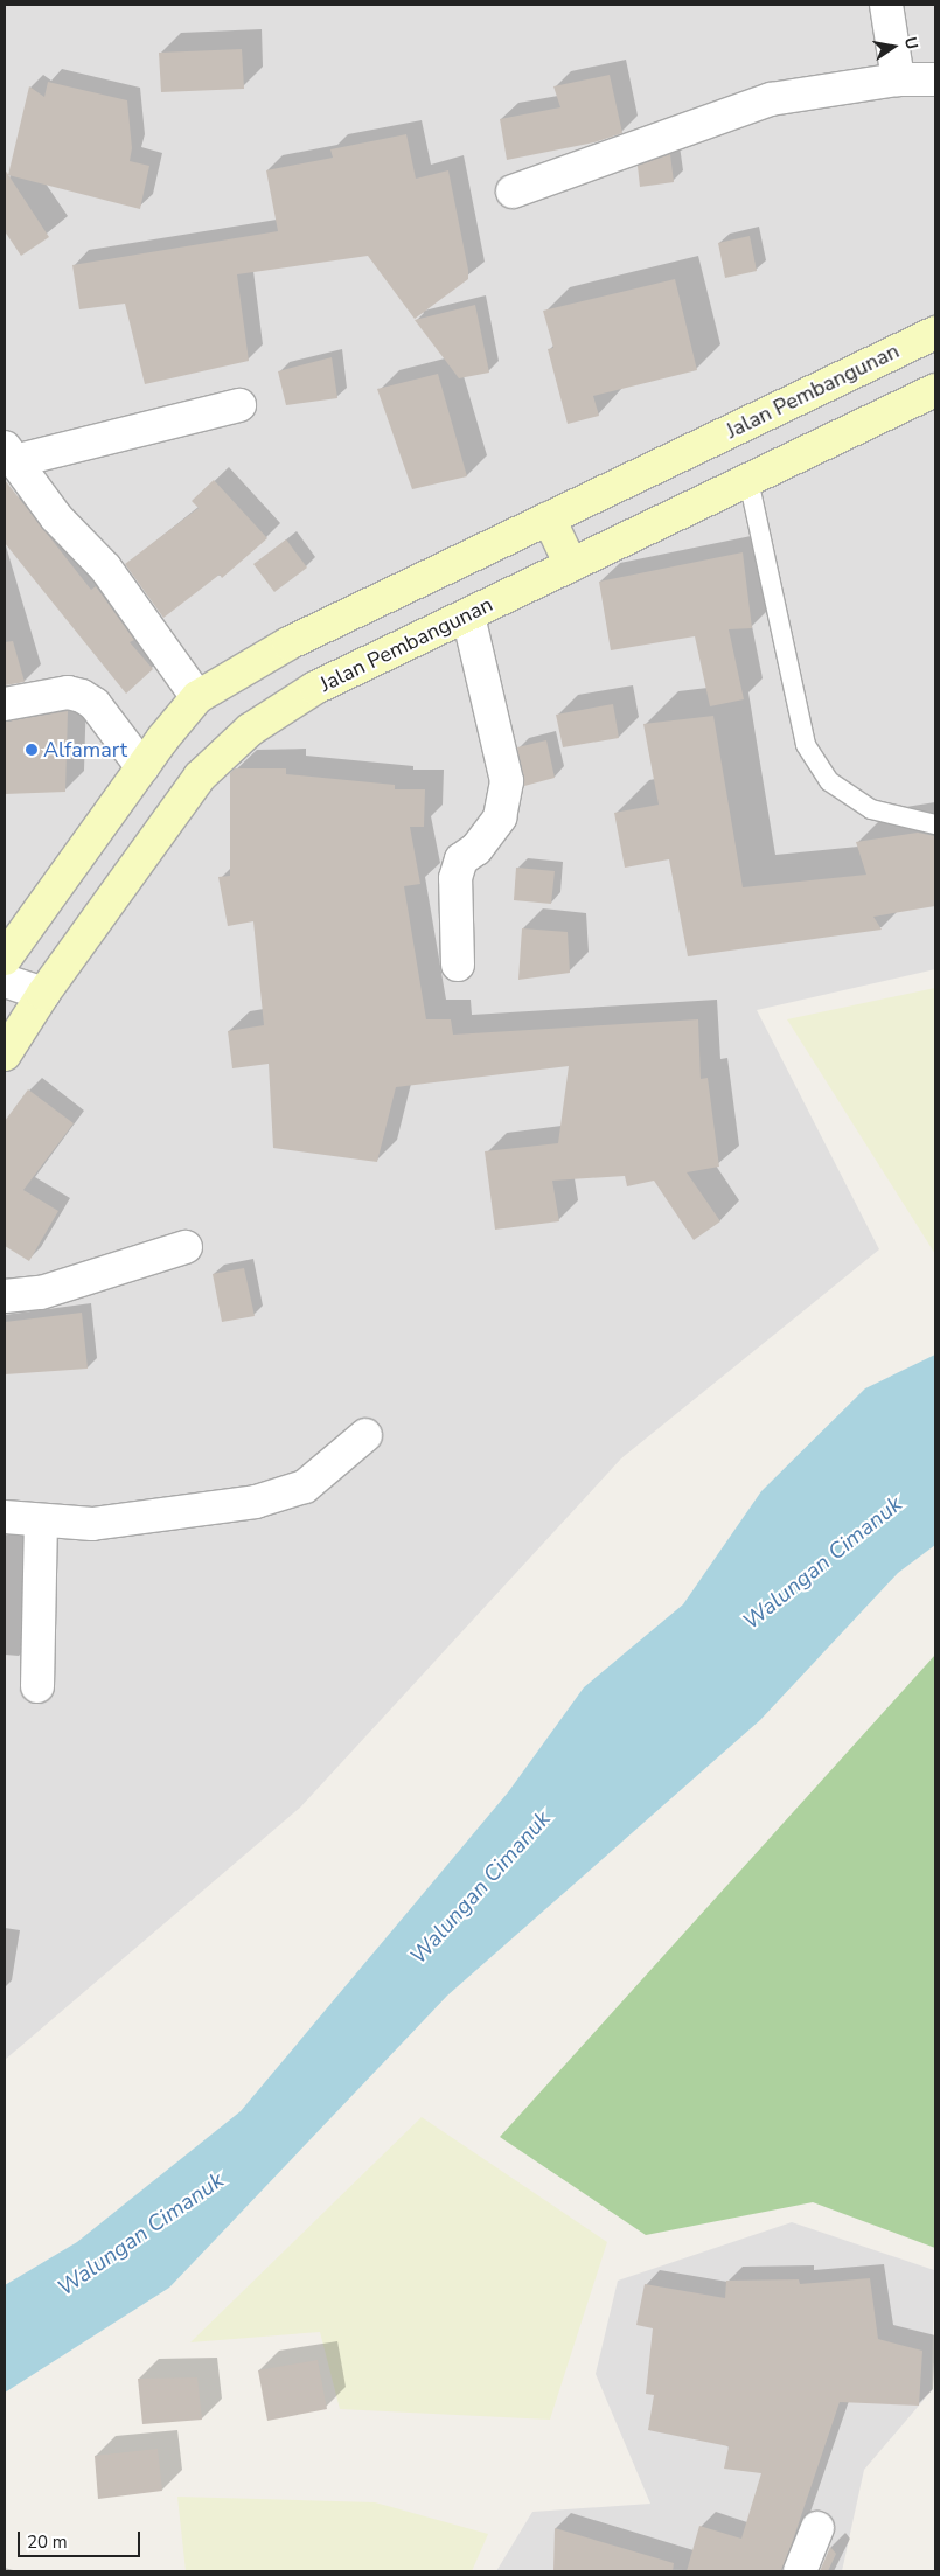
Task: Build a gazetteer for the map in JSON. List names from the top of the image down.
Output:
{
  "streets": {
    "main road": ["Jalan Pembangunan"]
  },
  "water": ["Walungan Cimanuk"],
  "places": ["Alfamart"],
  "scale_bar": "20 m",
  "north": "right"
}
